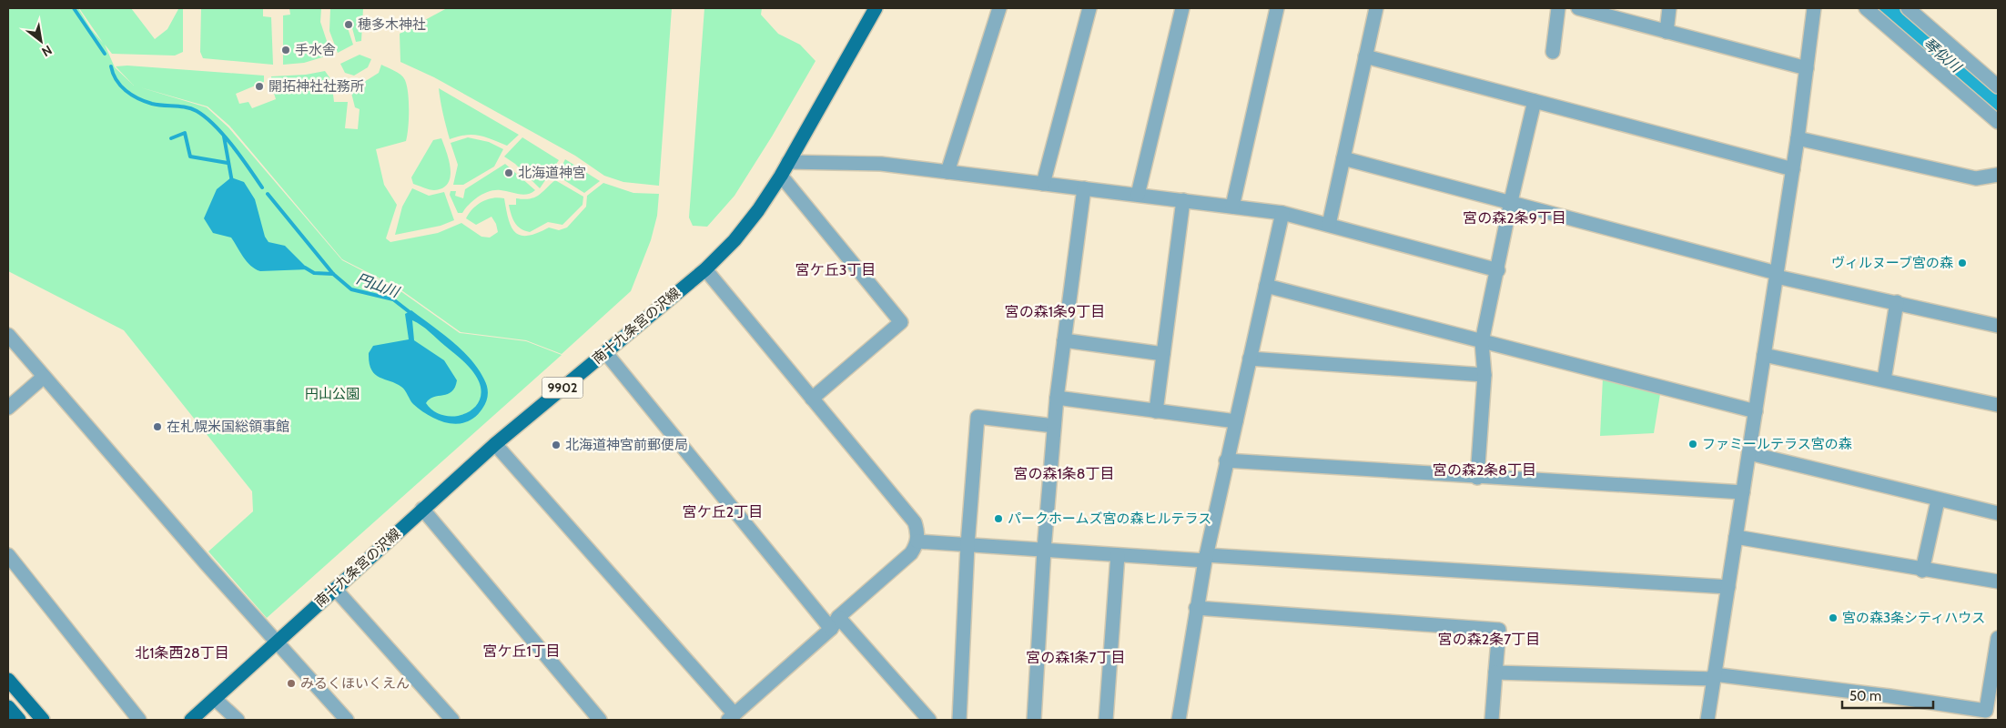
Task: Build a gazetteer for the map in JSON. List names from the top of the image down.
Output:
{
  "streets": {
    "main road": ["南十九条宮の沢線", "9902"]
  },
  "districts": [
    "宮の森2条9丁目",
    "宮ケ丘3丁目",
    "宮の森1条9丁目",
    "宮の森2条8丁目",
    "宮の森1条8丁目",
    "宮ケ丘2丁目",
    "宮の森2条7丁目",
    "宮ケ丘1丁目",
    "北1条西28丁目",
    "宮の森1条7丁目"
  ],
  "water": ["琴似川", "円山川"],
  "parks": ["円山公園"],
  "places": [
    "穂多木神社",
    "手水舎",
    "開拓神社社務所",
    "北海道神宮",
    "ヴィルヌーブ宮の森",
    "在札幌米国総領事館",
    "ファミールテラス宮の森",
    "北海道神宮前郵便局",
    "パークホームズ宮の森ヒルテラス",
    "宮の森3条シティハウス",
    "みるくほいくえん"
  ],
  "scale_bar": "50 m",
  "north": "bottom right"
}
